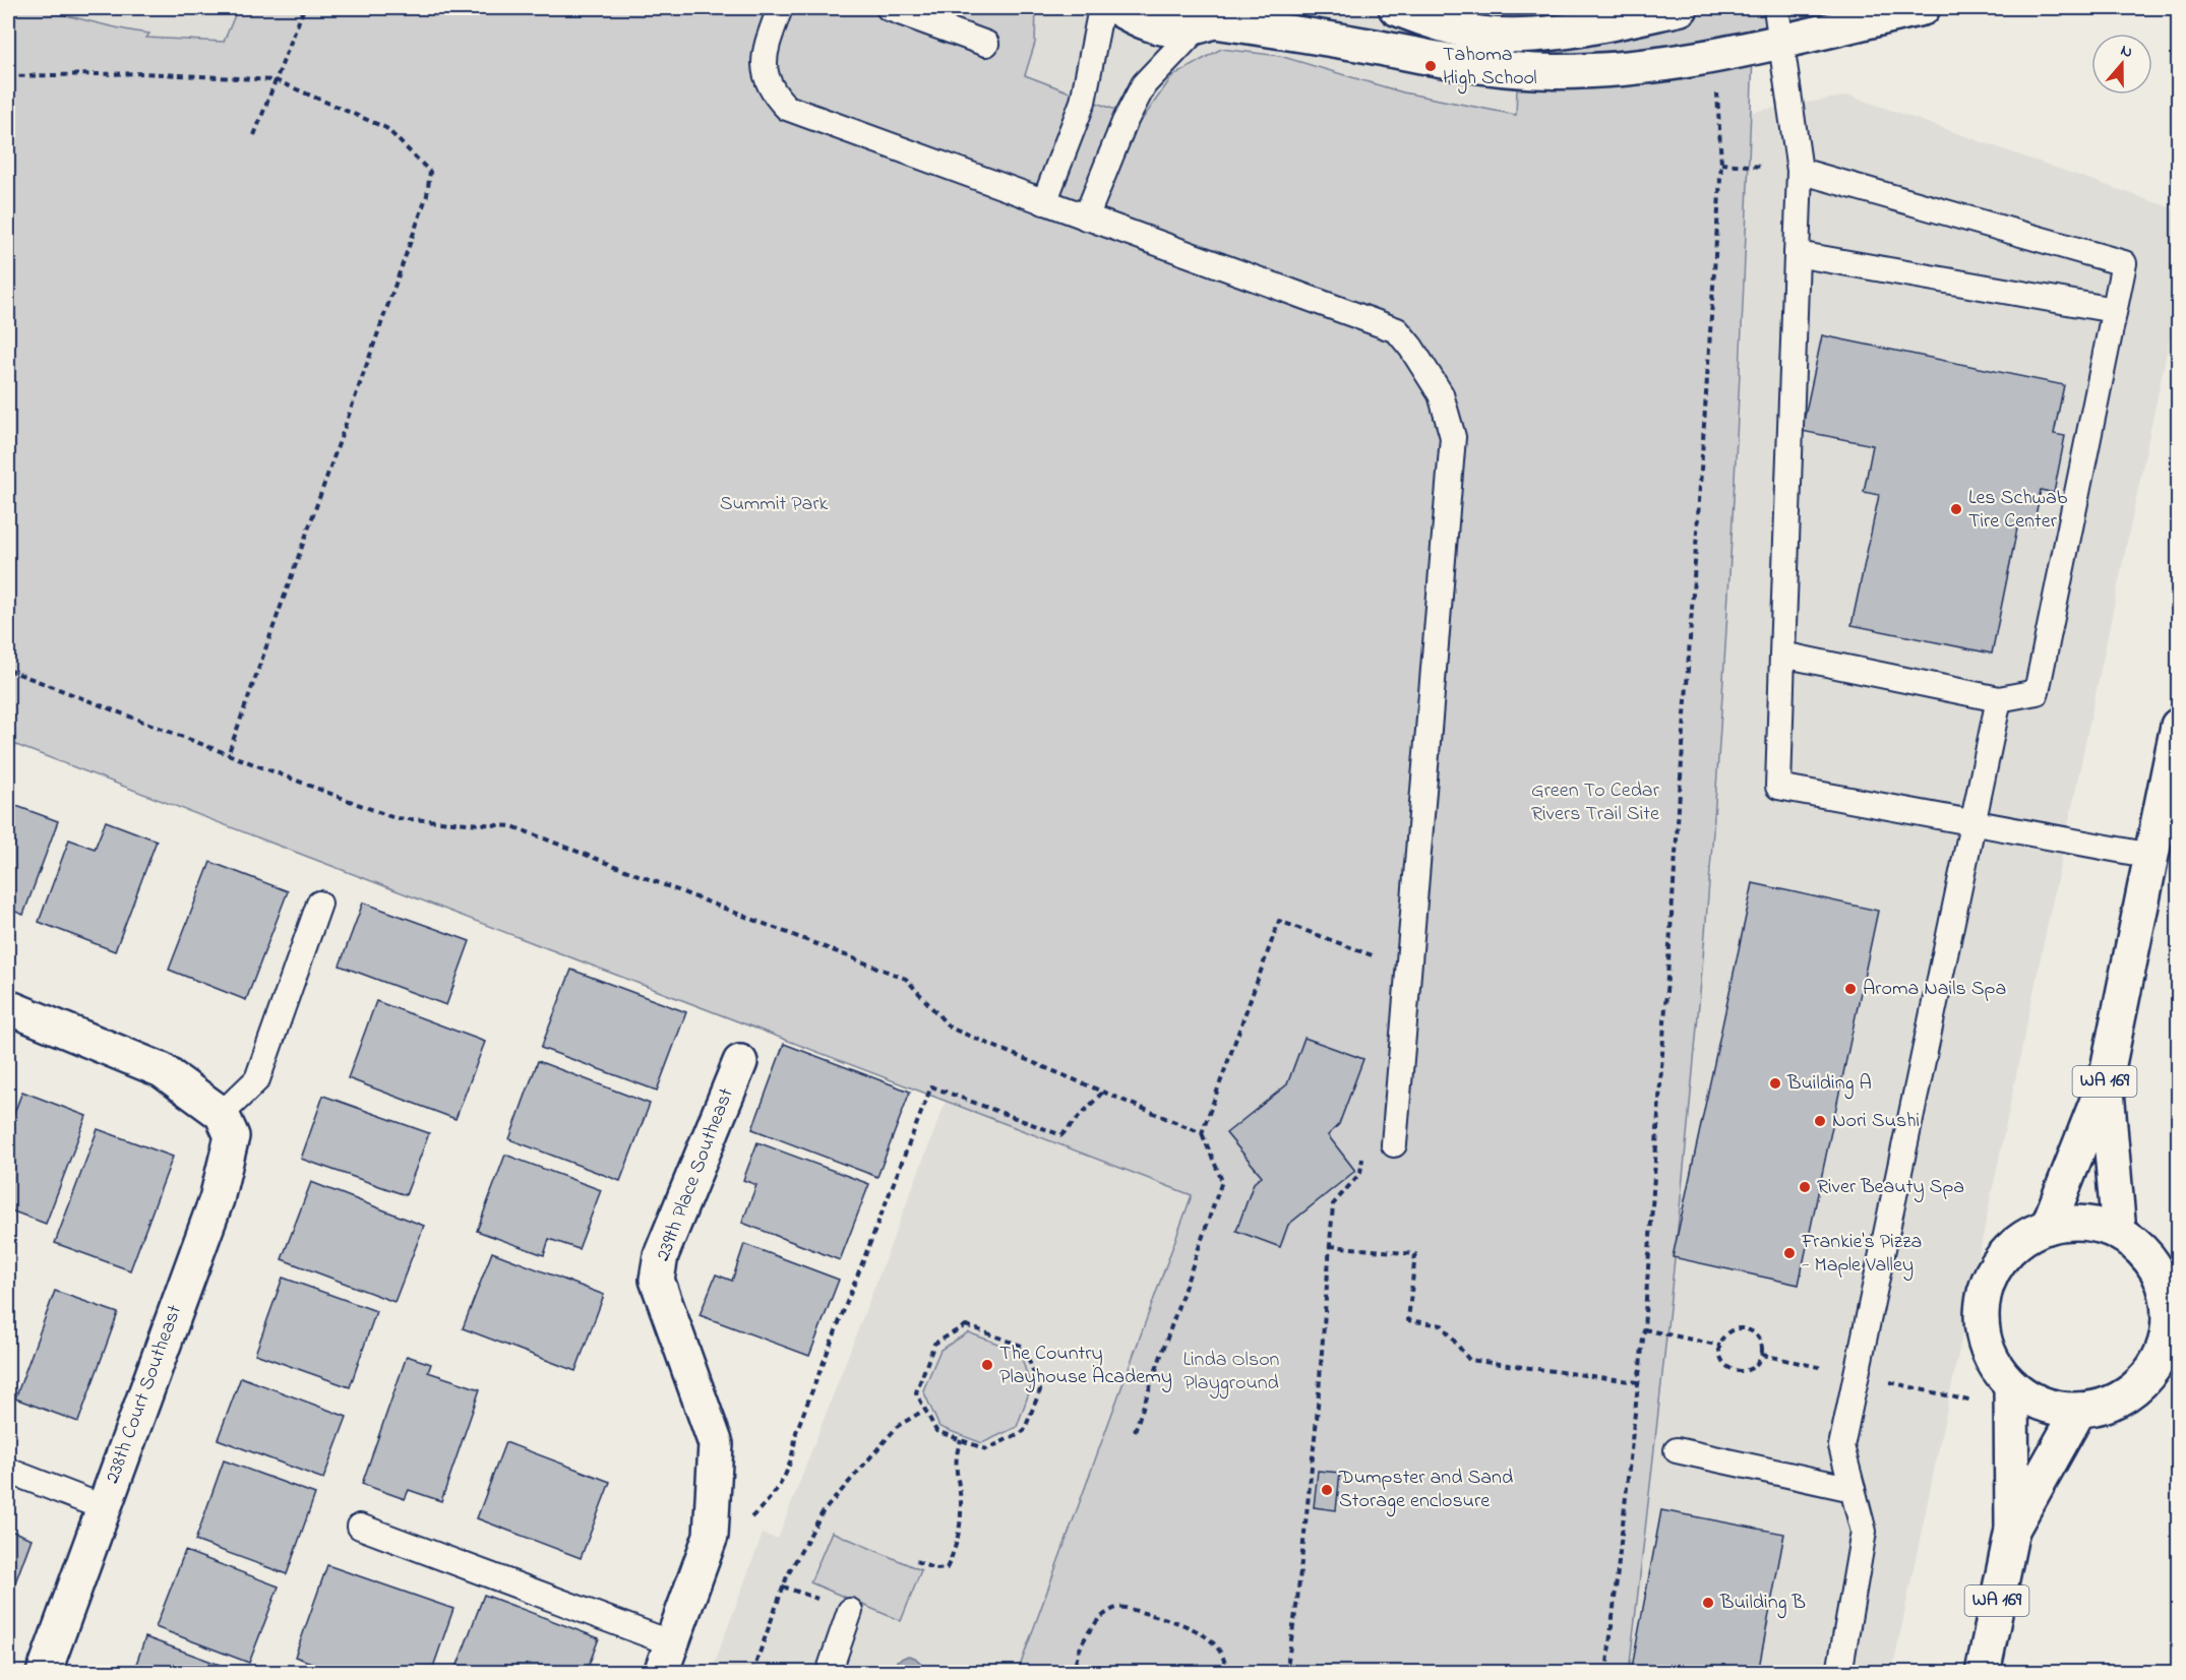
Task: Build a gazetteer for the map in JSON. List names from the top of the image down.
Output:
{
  "streets": {
    "street": ["WA 169", "239th Place Southeast", "238th Court Southeast"]
  },
  "parks": ["Summit Park", "Green To Cedar Rivers Trail Site", "Linda Olson Playground"],
  "places": [
    "Tahoma High School",
    "Les Schwab Tire Center",
    "Aroma Nails Spa",
    "Building A",
    "Nori Sushi",
    "River Beauty Spa",
    "Frankie's Pizza - Maple Valley",
    "The Country Playhouse Academy",
    "Dumpster and Sand Storage enclosure",
    "Building B"
  ],
  "north": "top"
}
